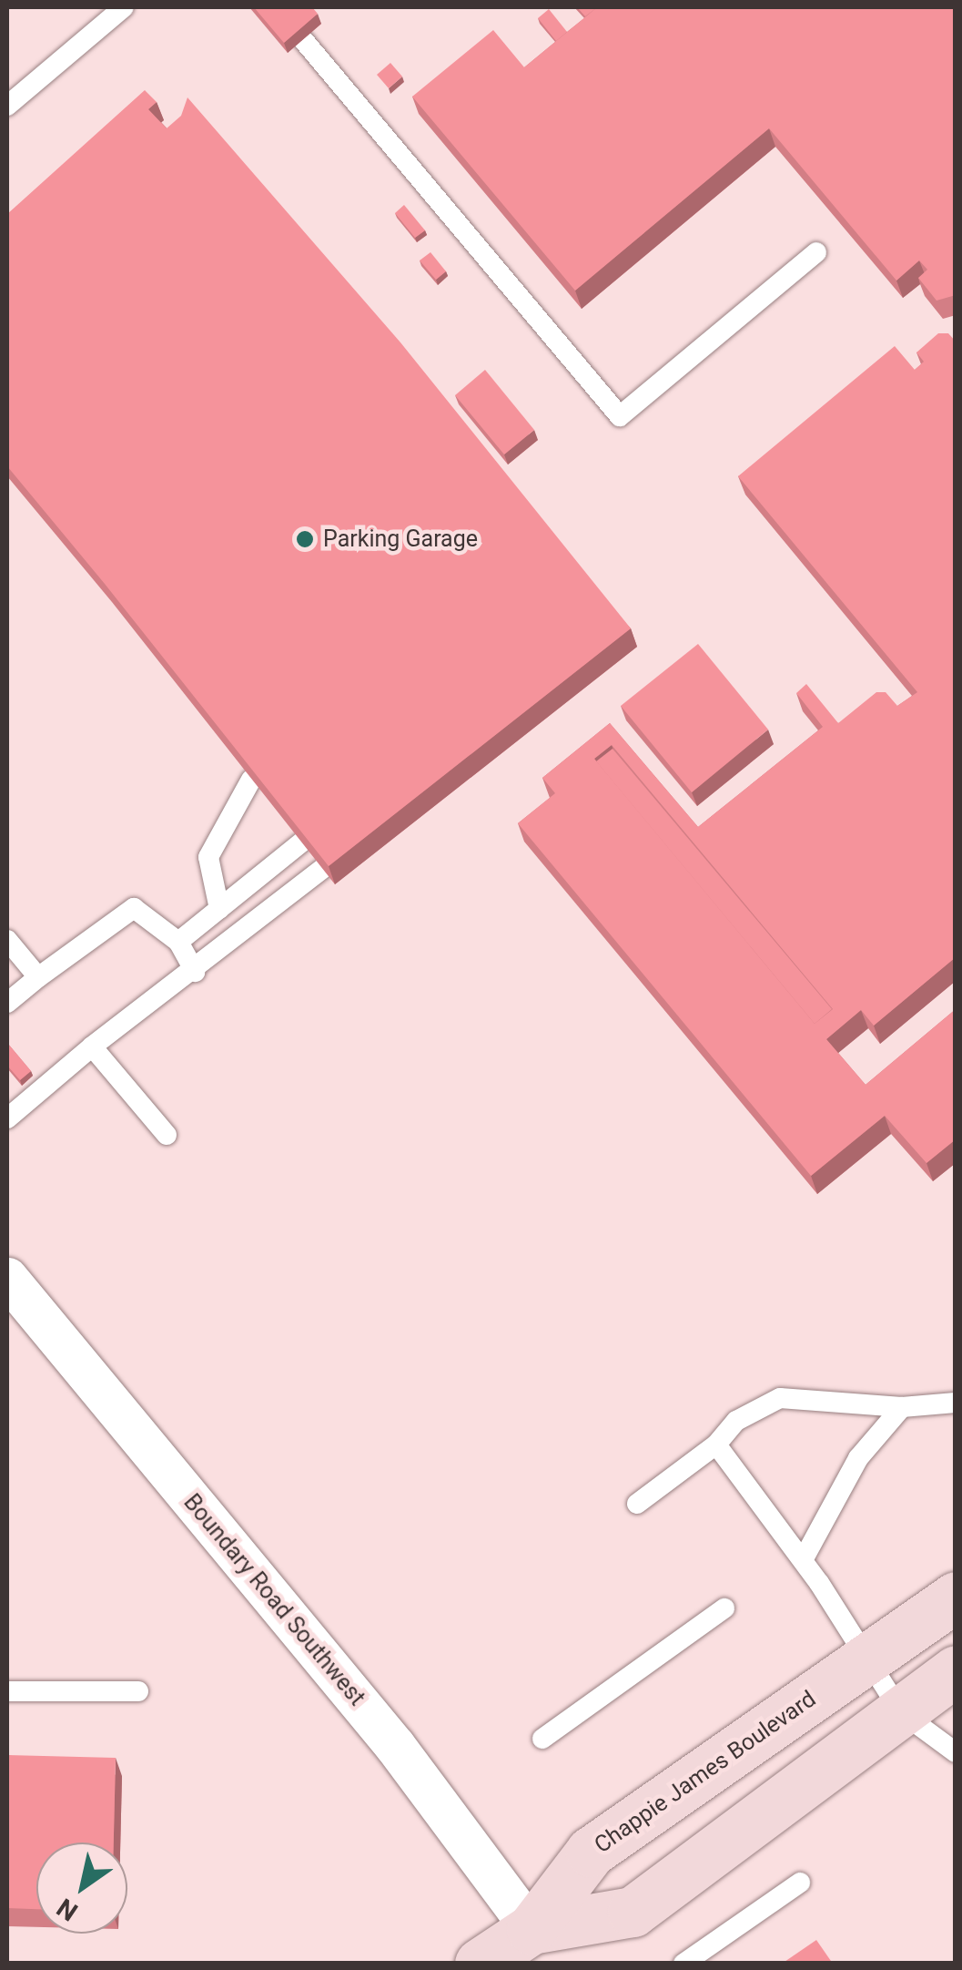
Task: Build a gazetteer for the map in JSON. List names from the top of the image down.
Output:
{
  "streets": {
    "street": ["Boundary Road Southwest", "Chappie James Boulevard"]
  },
  "crossings": [
    ["Boundary Road Southwest", "Chappie James Boulevard"]
  ],
  "places": ["Parking Garage"],
  "north": "bottom left"
}
